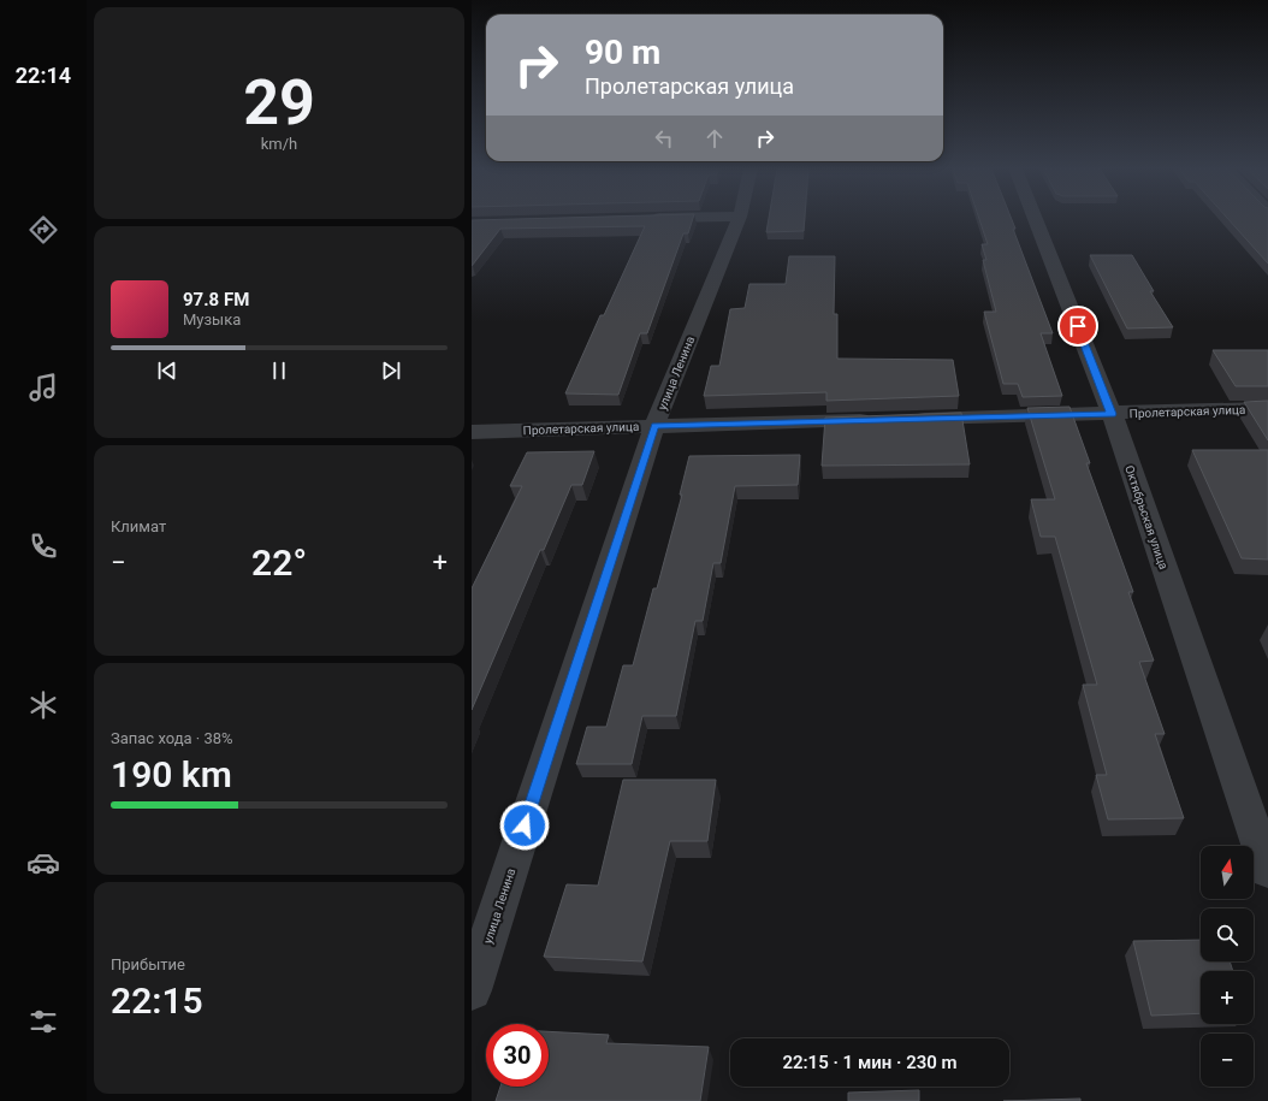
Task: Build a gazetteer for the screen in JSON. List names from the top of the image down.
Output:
{
  "streets": {
    "street": ["улица Ленина", "Пролетарская улица", "Октябрьская улица"]
  },
  "crossings": [
    ["улица Ленина", "Пролетарская улица"],
    ["Пролетарская улица", "Октябрьская улица"]
  ],
  "north": "top",
  "page": {
    "tabs": "22:14",
    "tile": [
      ["29", "km/h"],
      "Климат",
      ["Запас хода · 38%", "190 km"],
      ["Прибытие", "22:15"]
    ],
    "turn": ["90 m", "Пролетарская улица"],
    "song": ["97.8 FM", "Музыка"],
    "heat": ["−", "22°", "+"],
    "map_buttons": ["+", "−"],
    "limit": "30",
    "trip": "22:15 · 1 мин · 230 m"
  }
}
